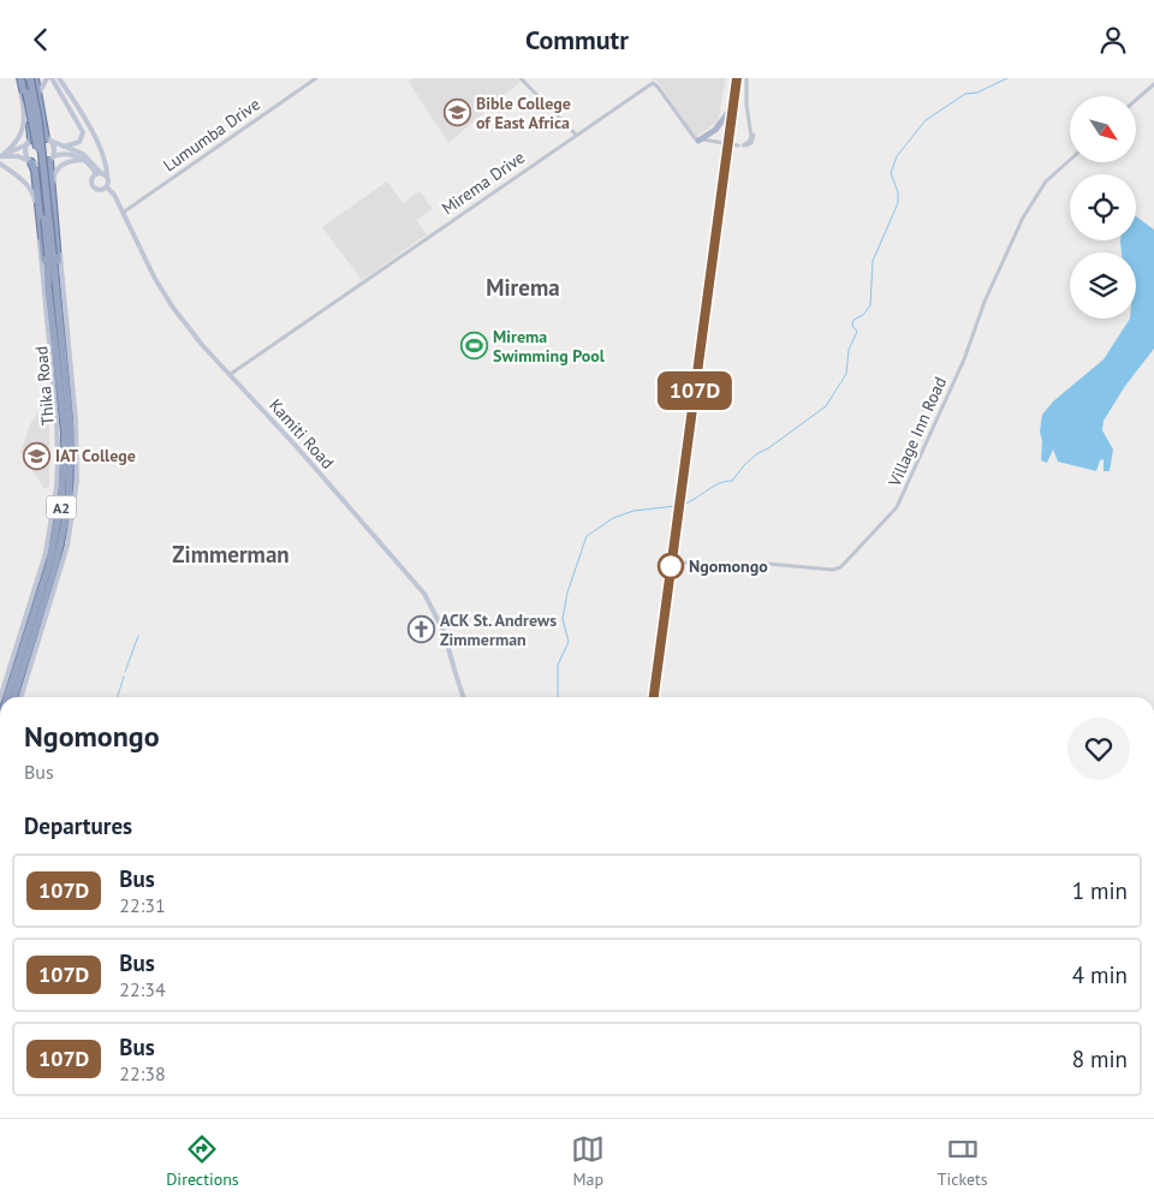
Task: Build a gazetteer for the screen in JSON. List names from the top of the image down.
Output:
{
  "streets": {
    "highway": ["Thika Road", "A2"],
    "main road": ["Kamiti Road"],
    "street": ["Lumumba Drive", "Mirema Drive", "Village Inn Road"]
  },
  "crossings": [
    ["Lumumba Drive", "Kamiti Road"],
    ["Mirema Drive", "Kamiti Road"]
  ],
  "districts": ["Mirema", "Zimmerman"],
  "places": {
    "school or university": ["Bible College of East Africa", "IAT College"],
    "sports": ["Mirema Swimming Pool"],
    "other": ["Ngomongo"],
    "church": ["ACK St. Andrews Zimmerman"]
  },
  "lines": ["bus line 107D"],
  "north": "bottom right",
  "page": {
    "header": "Commutr",
    "on_map": "107D",
    "heading": [
      ["Ngomongo", "Bus"],
      "Departures"
    ],
    "list": [
      {
        "mark": "107D",
        "name": "Bus",
        "note": "22:31",
        "value": "1 min"
      },
      {
        "mark": "107D",
        "name": "Bus",
        "note": "22:34",
        "value": "4 min"
      },
      {
        "mark": "107D",
        "name": "Bus",
        "note": "22:38",
        "value": "8 min"
      }
    ],
    "tabs": ["Directions", "Map", "Tickets"]
  }
}
